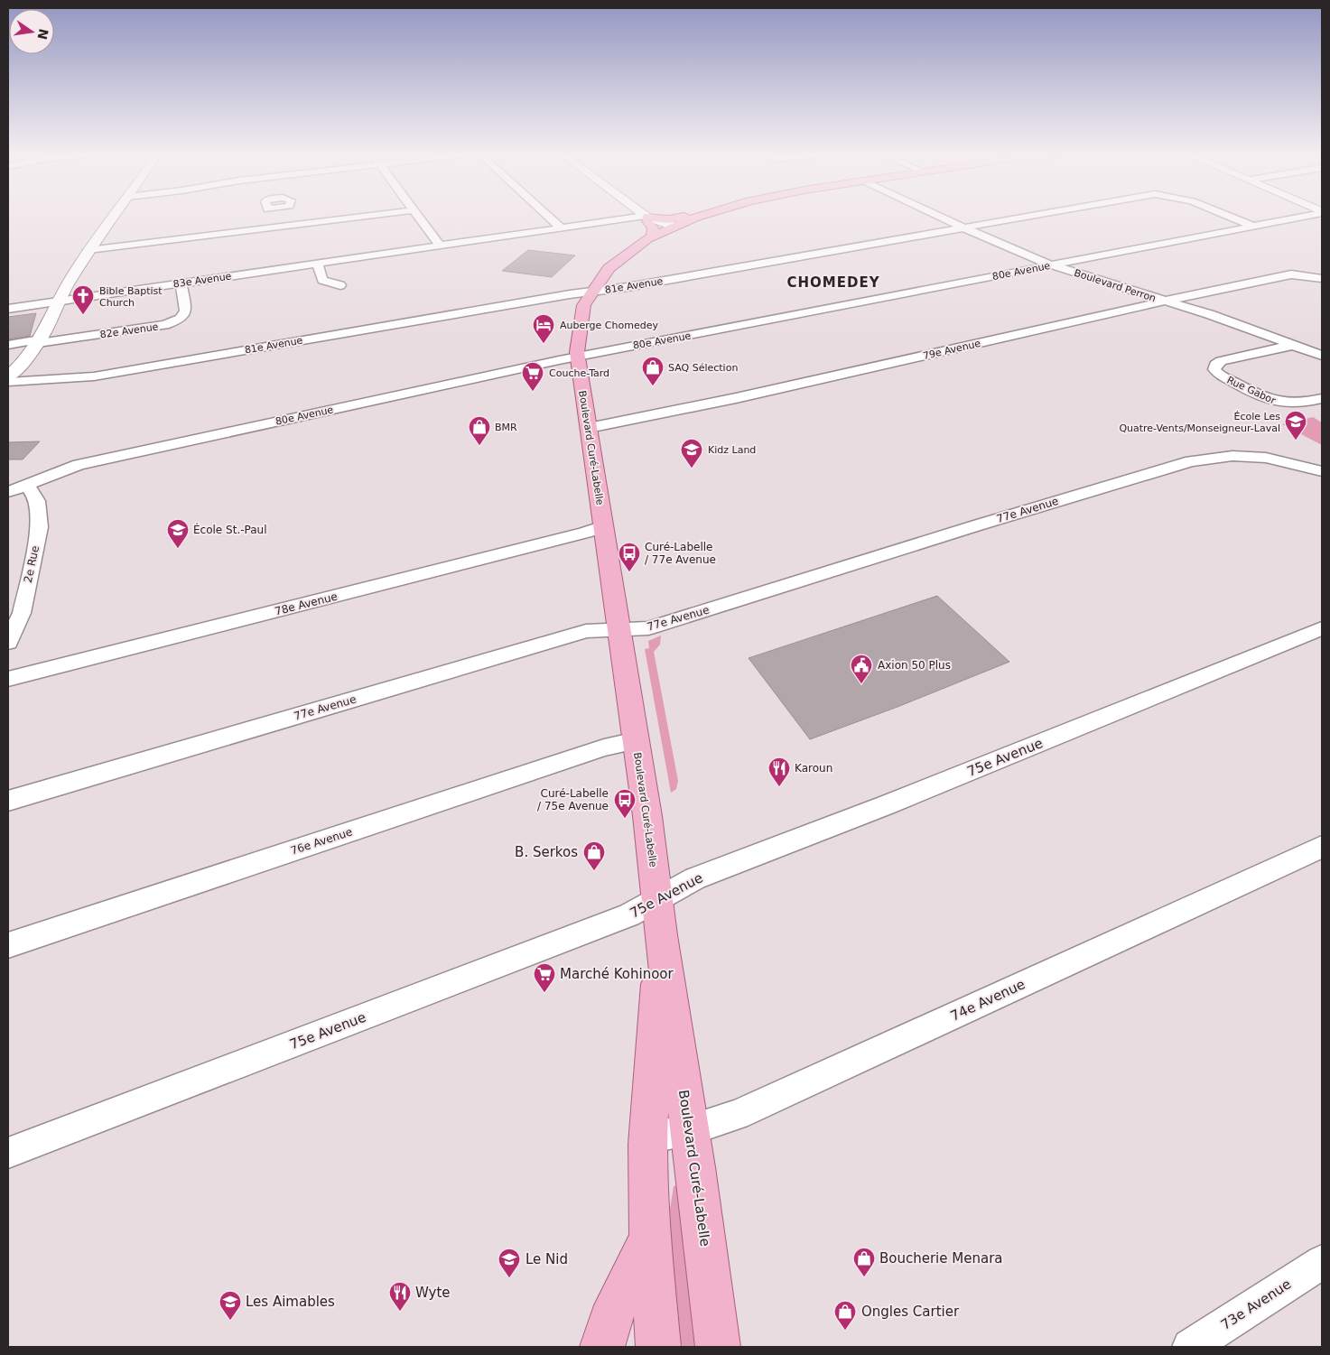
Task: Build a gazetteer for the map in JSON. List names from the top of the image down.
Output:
{
  "streets": {
    "main road": ["Boulevard Curé-Labelle"],
    "street": [
      "80e Avenue",
      "83e Avenue",
      "81e Avenue",
      "Boulevard Perron",
      "82e Avenue",
      "79e Avenue",
      "Rue Gabor",
      "77e Avenue",
      "2e Rue",
      "78e Avenue",
      "75e Avenue",
      "76e Avenue",
      "74e Avenue",
      "73e Avenue"
    ]
  },
  "crossings": [
    ["80e Avenue", "81e Avenue"],
    ["80e Avenue", "Boulevard Perron"],
    ["80e Avenue", "Boulevard Curé-Labelle"],
    ["80e Avenue", "2e Rue"],
    ["83e Avenue", "82e Avenue"],
    ["81e Avenue", "Boulevard Perron"],
    ["81e Avenue", "Boulevard Curé-Labelle"],
    ["Boulevard Perron", "79e Avenue"],
    ["Boulevard Perron", "Rue Gabor"],
    ["79e Avenue", "Boulevard Curé-Labelle"],
    ["Boulevard Curé-Labelle", "77e Avenue"],
    ["Boulevard Curé-Labelle", "78e Avenue"],
    ["Boulevard Curé-Labelle", "75e Avenue"],
    ["Boulevard Curé-Labelle", "76e Avenue"],
    ["Boulevard Curé-Labelle", "74e Avenue"]
  ],
  "districts": ["CHOMEDEY"],
  "places": {
    "church": ["Bible Baptist Church"],
    "hotel": ["Auberge Chomedey"],
    "shop": [
      "SAQ Sélection",
      "BMR",
      "B. Serkos",
      "Boucherie Menara",
      "Ongles Cartier"
    ],
    "supermarket": ["Couche-Tard", "Marché Kohinoor"],
    "school or university": [
      "École Les Quatre-Vents/Monseigneur-Laval",
      "Kidz Land",
      "École St.-Paul",
      "Le Nid",
      "Les Aimables"
    ],
    "bus stop": ["Curé-Labelle / 77e Avenue", "Curé-Labelle / 75e Avenue"],
    "public building": ["Axion 50 Plus"],
    "restaurant": ["Karoun", "Wyte"]
  },
  "north": "right"
}
